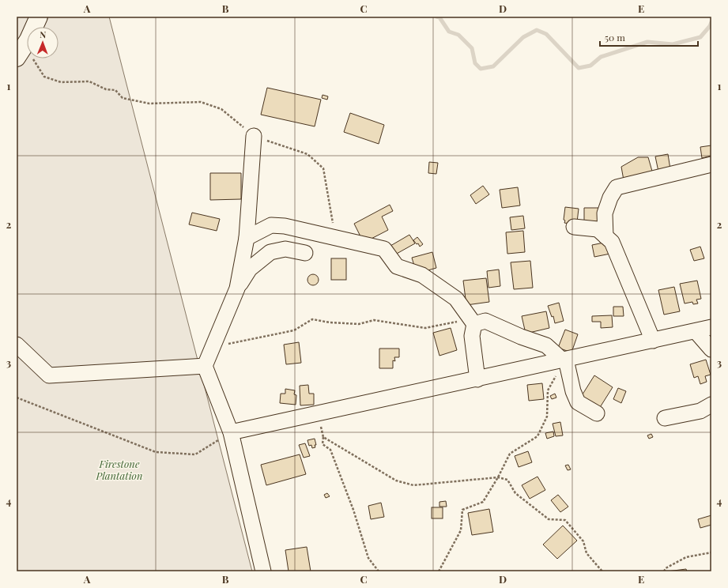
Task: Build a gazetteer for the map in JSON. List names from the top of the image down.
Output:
{
  "parks": ["Firestone Plantation"],
  "scale_bar": "50 m",
  "north": "top",
  "grid": {
    "columns": [
      "A",
      "B",
      "C",
      "D",
      "E"
    ],
    "rows": [
      "1",
      "2",
      "3",
      "4"
    ]
  }
}
